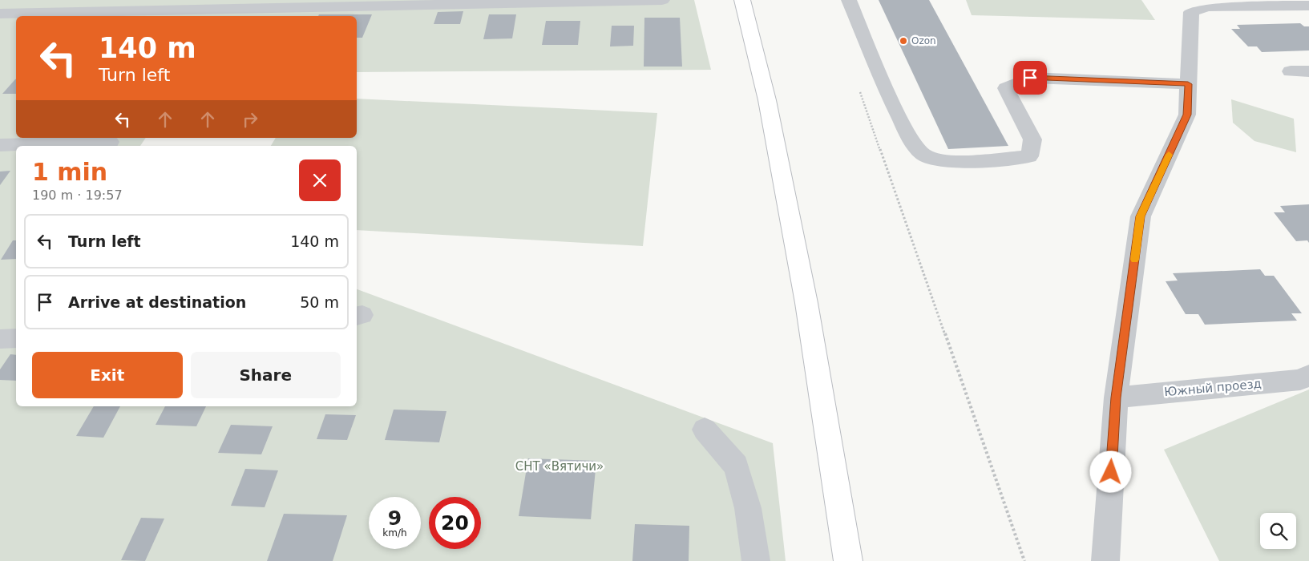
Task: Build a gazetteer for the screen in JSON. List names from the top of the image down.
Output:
{
  "streets": {
    "street": ["Южный проезд"]
  },
  "parks": ["СНТ «Вятичи»"],
  "places": ["Ozon"],
  "page": {
    "turn": ["140 m", "Turn left"],
    "heading": ["1 min", "190 m · 19:57"],
    "list": [
      {
        "name": "Turn left",
        "value": "140 m"
      },
      {
        "name": "Arrive at destination",
        "value": "50 m"
      }
    ],
    "buttons": ["Exit", "Share"],
    "speed": "9 km/h",
    "limit": "20"
  }
}
